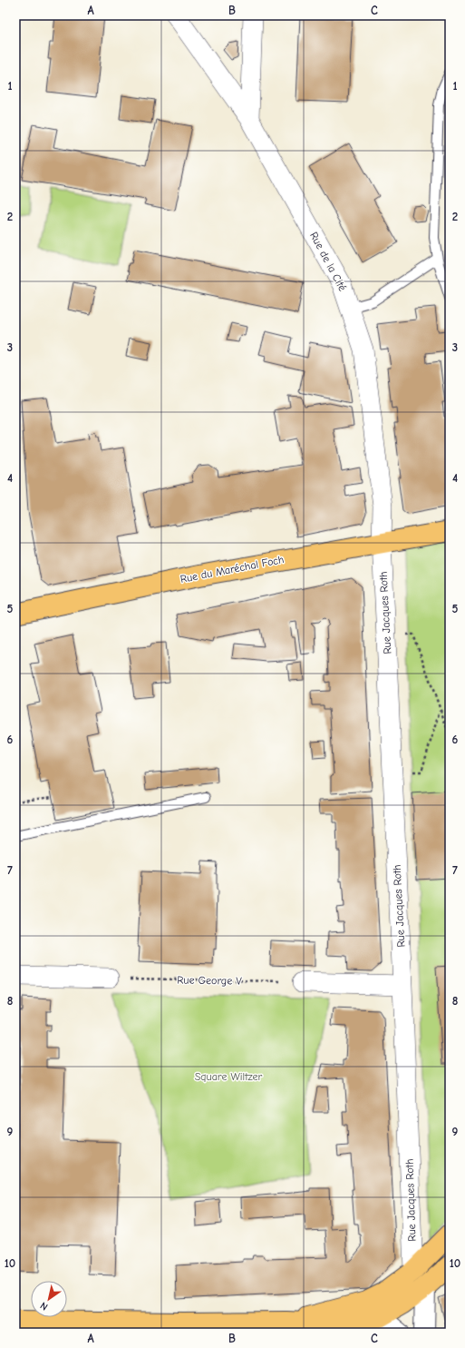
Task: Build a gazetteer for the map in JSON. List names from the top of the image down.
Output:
{
  "streets": {
    "main road": ["Rue du Maréchal Foch"],
    "street": ["Rue de la Cité", "Rue Jacques Roth"],
    "path": ["Rue George V"]
  },
  "crossings": [
    ["Rue de la Cité", "Rue du Maréchal Foch"],
    ["Rue de la Cité", "Rue Jacques Roth"],
    ["Rue du Maréchal Foch", "Rue Jacques Roth"]
  ],
  "parks": ["Square Wiltzer"],
  "north": "bottom left",
  "grid": {
    "columns": ["A", "B", "C"],
    "rows": [
      "1",
      "2",
      "3",
      "4",
      "5",
      "6",
      "7",
      "8",
      "9",
      "10"
    ]
  }
}
